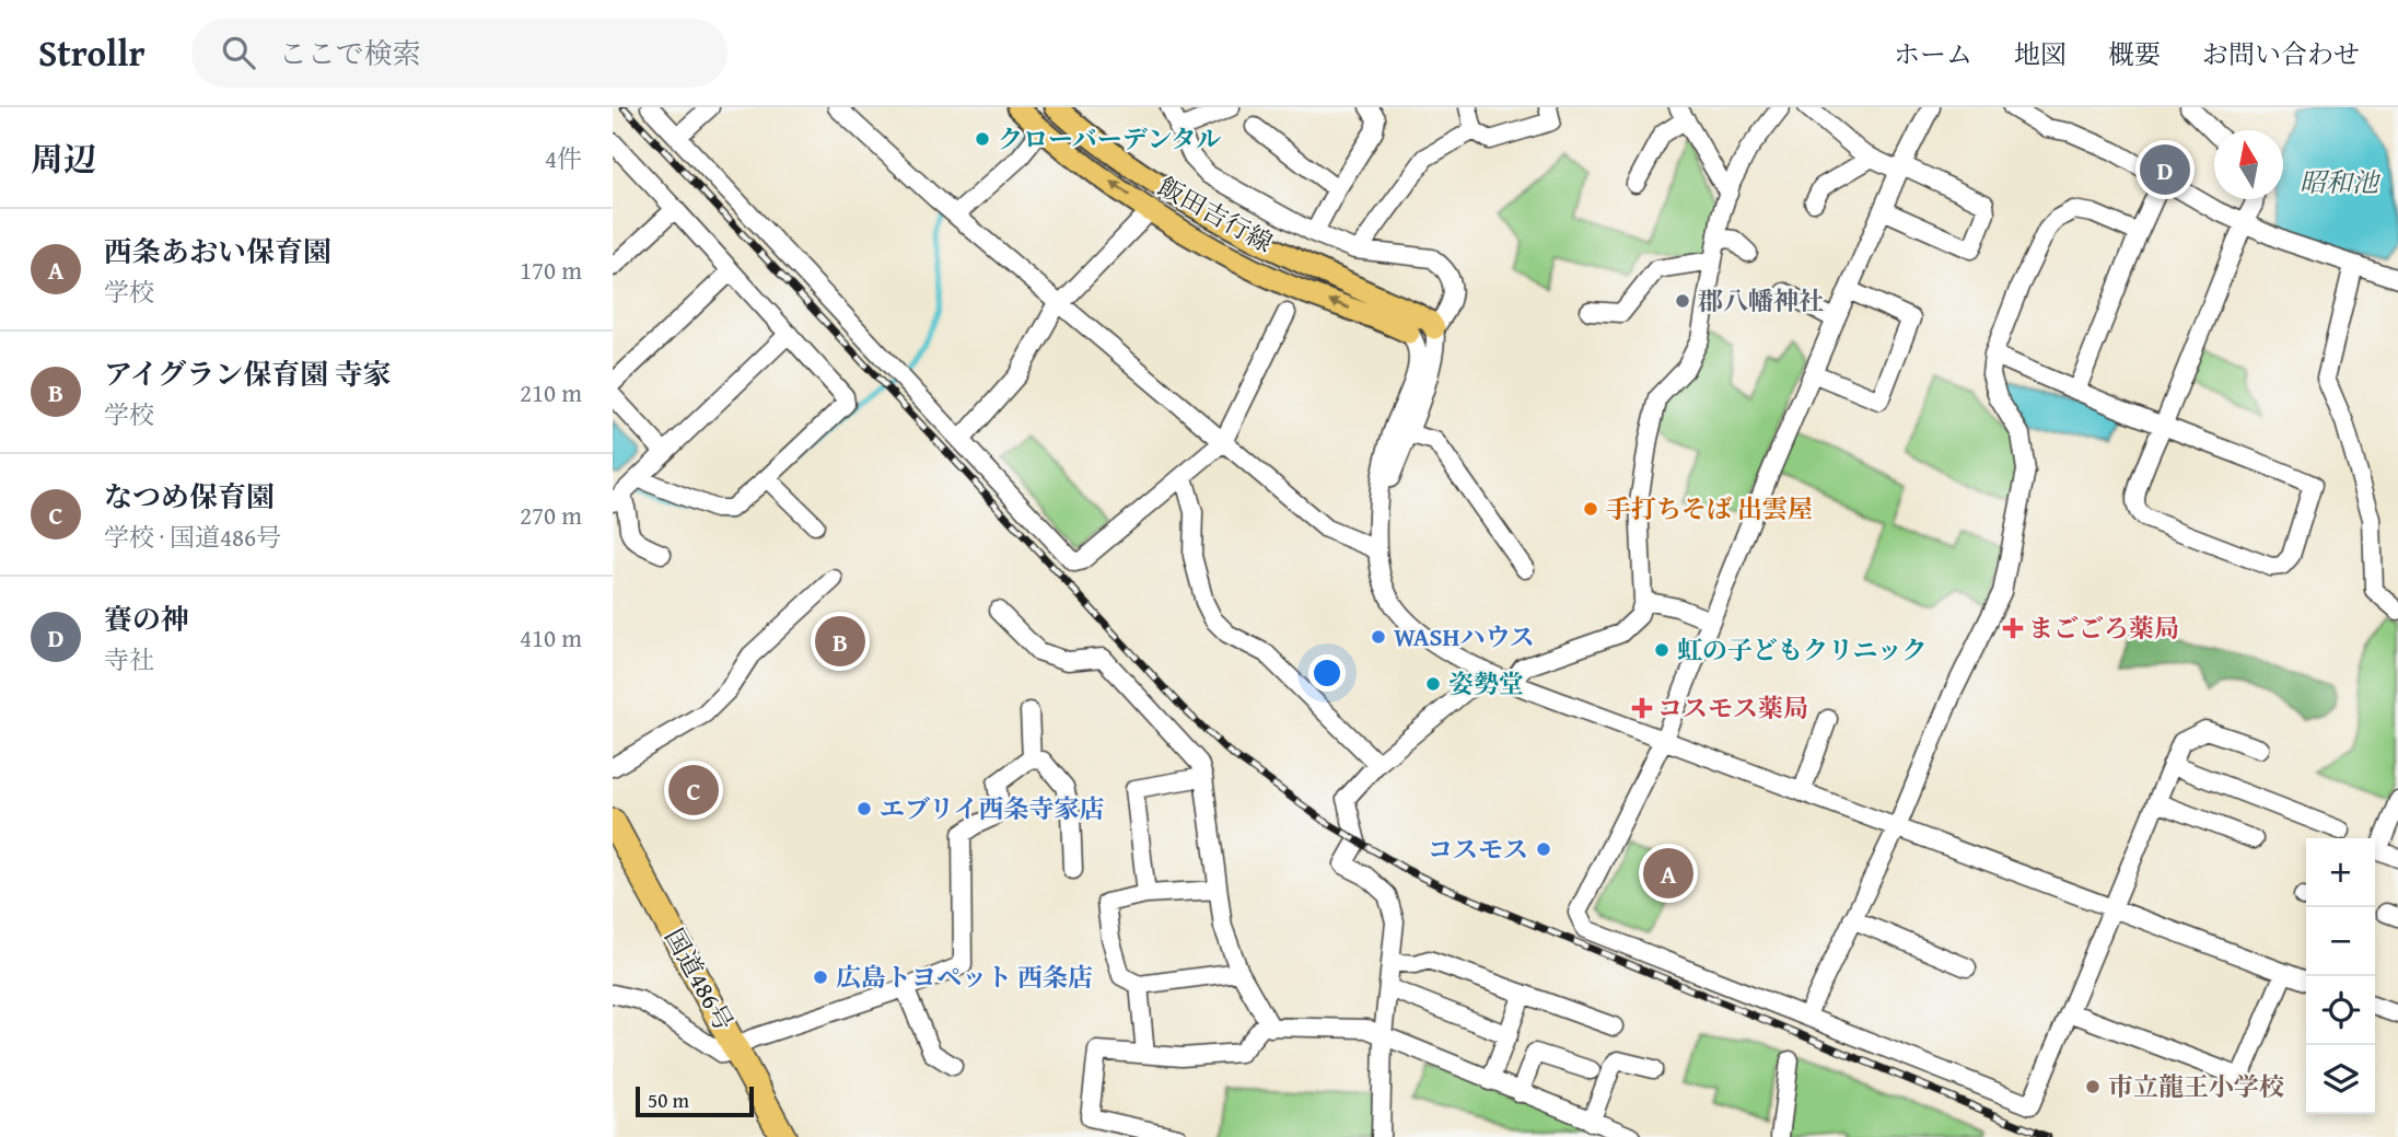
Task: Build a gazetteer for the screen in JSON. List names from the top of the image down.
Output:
{
  "streets": {
    "highway": ["国道486号"],
    "main road": ["飯田吉行線"]
  },
  "water": ["昭和池"],
  "places": {
    "other": [
      "クローバーデンタル",
      "郡八幡神社",
      "手打ちそば 出雲屋",
      "WASHハウス",
      "虹の子どもクリニック",
      "姿勢堂",
      "エブリイ西条寺家店",
      "コスモス",
      "広島トヨペット 西条店",
      "市立龍王小学校"
    ],
    "health": ["まごごろ薬局", "コスモス薬局"]
  },
  "scale_bar": "50 m",
  "north": "top",
  "page": {
    "header": "Strollr",
    "search": "ここで検索",
    "nav": [
      "ホーム",
      "地図",
      "概要",
      "お問い合わせ"
    ],
    "heading": ["周辺", "4件"],
    "pins": [
      "D",
      "B",
      "C",
      "A"
    ],
    "list": [
      {
        "mark": "A",
        "name": "西条あおい保育園",
        "note": "学校",
        "value": "170 m"
      },
      {
        "mark": "B",
        "name": "アイグラン保育園 寺家",
        "note": "学校",
        "value": "210 m"
      },
      {
        "mark": "C",
        "name": "なつめ保育園",
        "note": "学校 · 国道486号",
        "value": "270 m"
      },
      {
        "mark": "D",
        "name": "賽の神",
        "note": "寺社",
        "value": "410 m"
      }
    ],
    "map_buttons": ["+", "−"],
    "scale": "50 m"
  }
}
